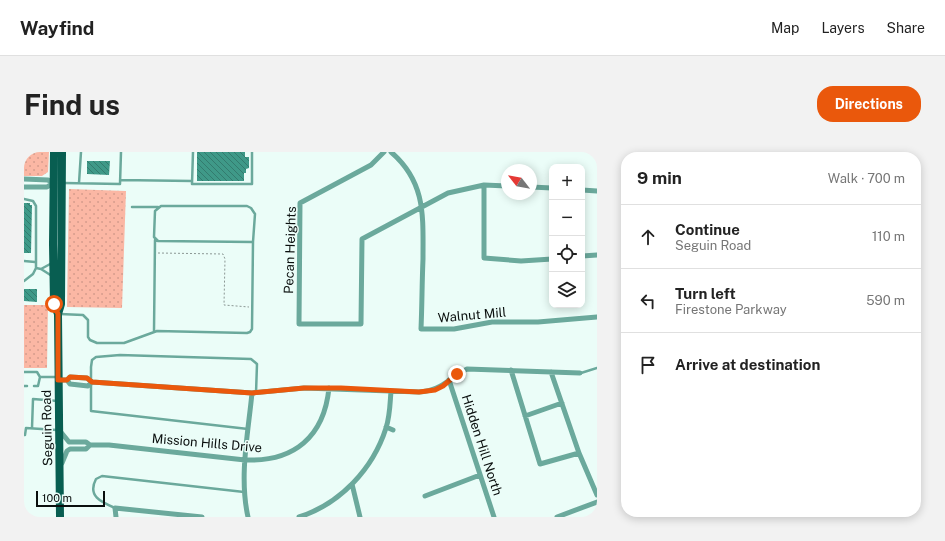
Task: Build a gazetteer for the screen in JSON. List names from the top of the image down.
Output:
{
  "streets": {
    "main road": ["Seguin Road"],
    "street": [
      "Pecan Heights",
      "Walnut Mill",
      "Mission Hills Drive",
      "Hidden Hill North"
    ]
  },
  "crossings": [
    ["Pecan Heights", "Walnut Mill"],
    ["Seguin Road", "Mission Hills Drive"]
  ],
  "scale_bar": "100 m",
  "north": "top left",
  "page": {
    "header": "Wayfind",
    "nav": ["Map", "Layers", "Share"],
    "buttons": "Directions",
    "title": "Find us",
    "heading": ["9 min", "Walk · 700 m"],
    "map_buttons": ["+", "−"],
    "list": [
      ["Continue", "Seguin Road", "110 m"],
      ["Turn left", "Firestone Parkway", "590 m"],
      "Arrive at destination"
    ],
    "scale": "100 m"
  }
}
